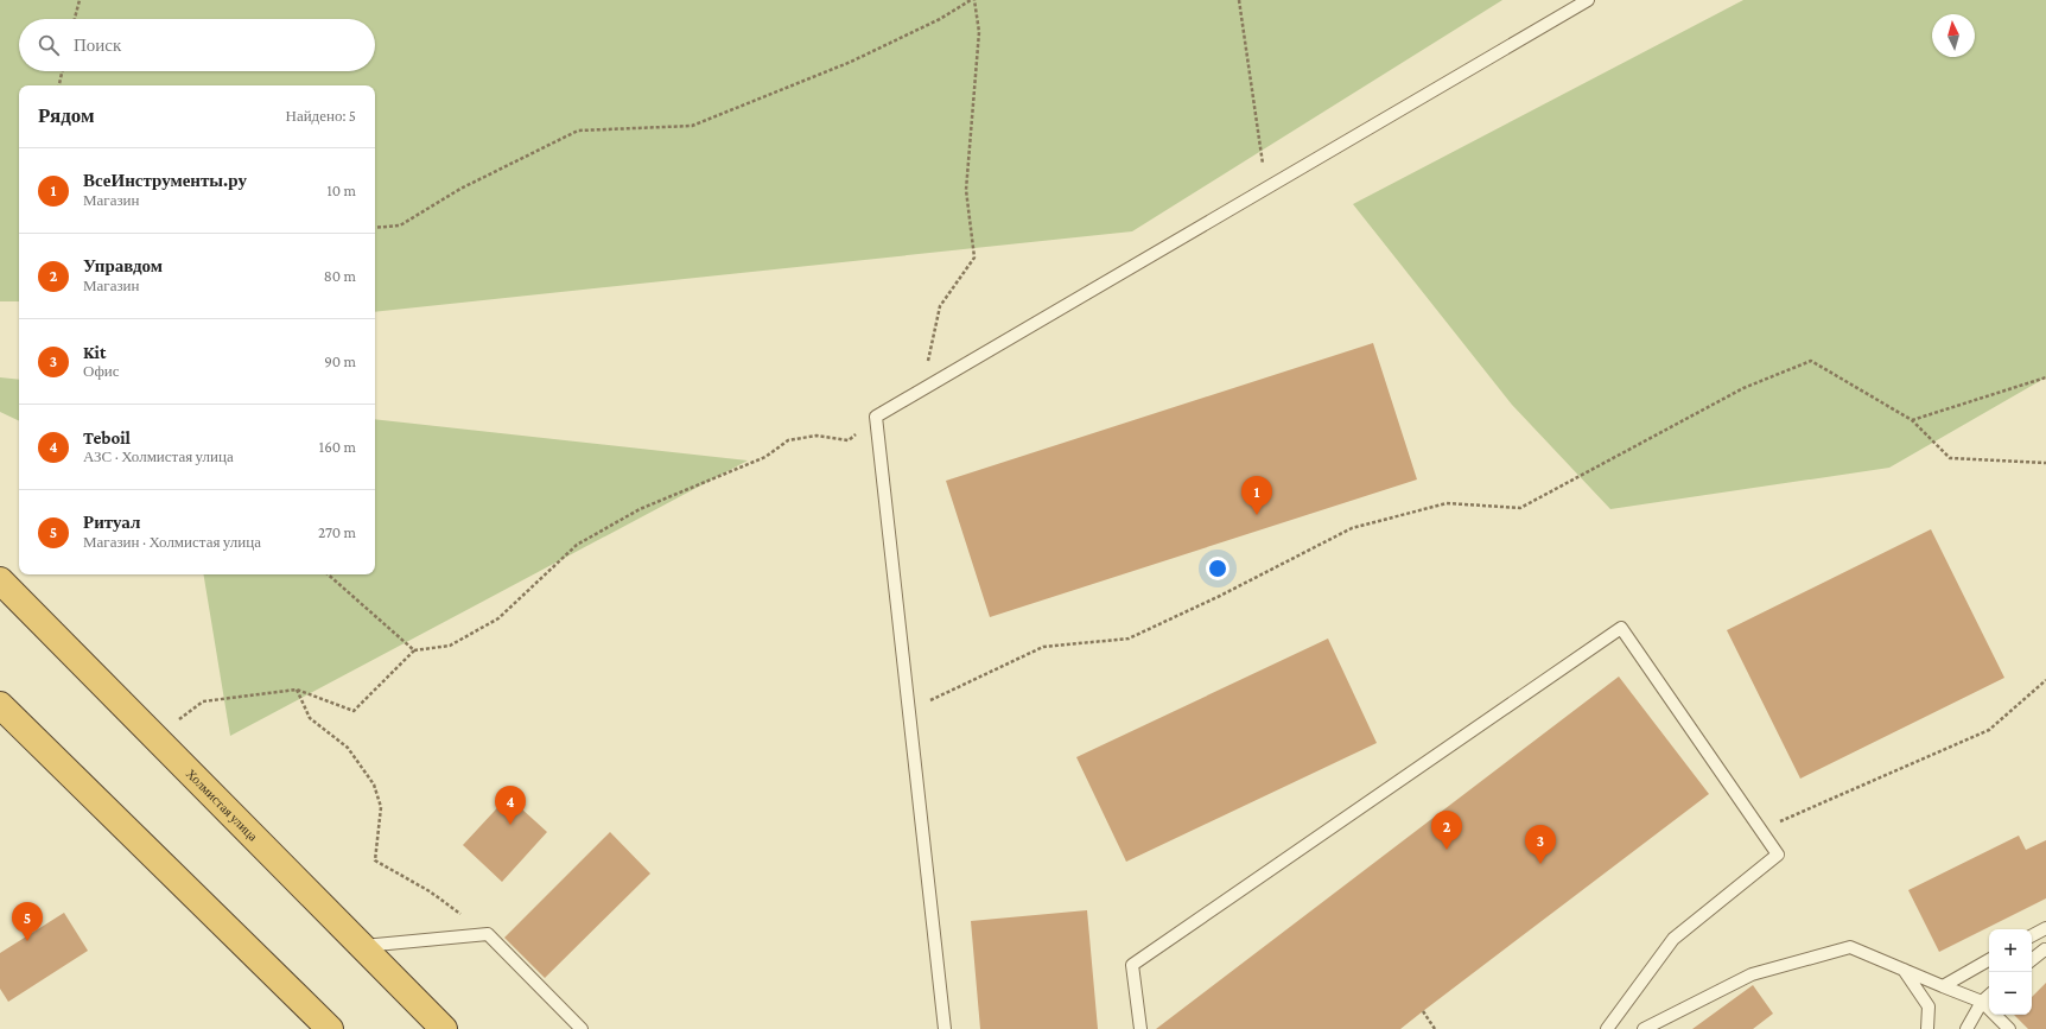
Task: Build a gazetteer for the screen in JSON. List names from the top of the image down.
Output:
{
  "streets": {
    "highway": ["Холмистая улица"]
  },
  "north": "top",
  "page": {
    "search": "Поиск",
    "heading": ["Рядом", "Найдено: 5"],
    "list": [
      {
        "mark": "1",
        "name": "ВсеИнструменты.ру",
        "note": "Магазин",
        "value": "10 m"
      },
      {
        "mark": "2",
        "name": "Управдом",
        "note": "Магазин",
        "value": "80 m"
      },
      {
        "mark": "3",
        "name": "Kit",
        "note": "Офис",
        "value": "90 m"
      },
      {
        "mark": "4",
        "name": "Teboil",
        "note": "АЗС · Холмистая улица",
        "value": "160 m"
      },
      {
        "mark": "5",
        "name": "Ритуал",
        "note": "Магазин · Холмистая улица",
        "value": "270 m"
      }
    ],
    "pins": [
      "1",
      "4",
      "2",
      "3",
      "5"
    ],
    "map_buttons": ["+", "−"]
  }
}
